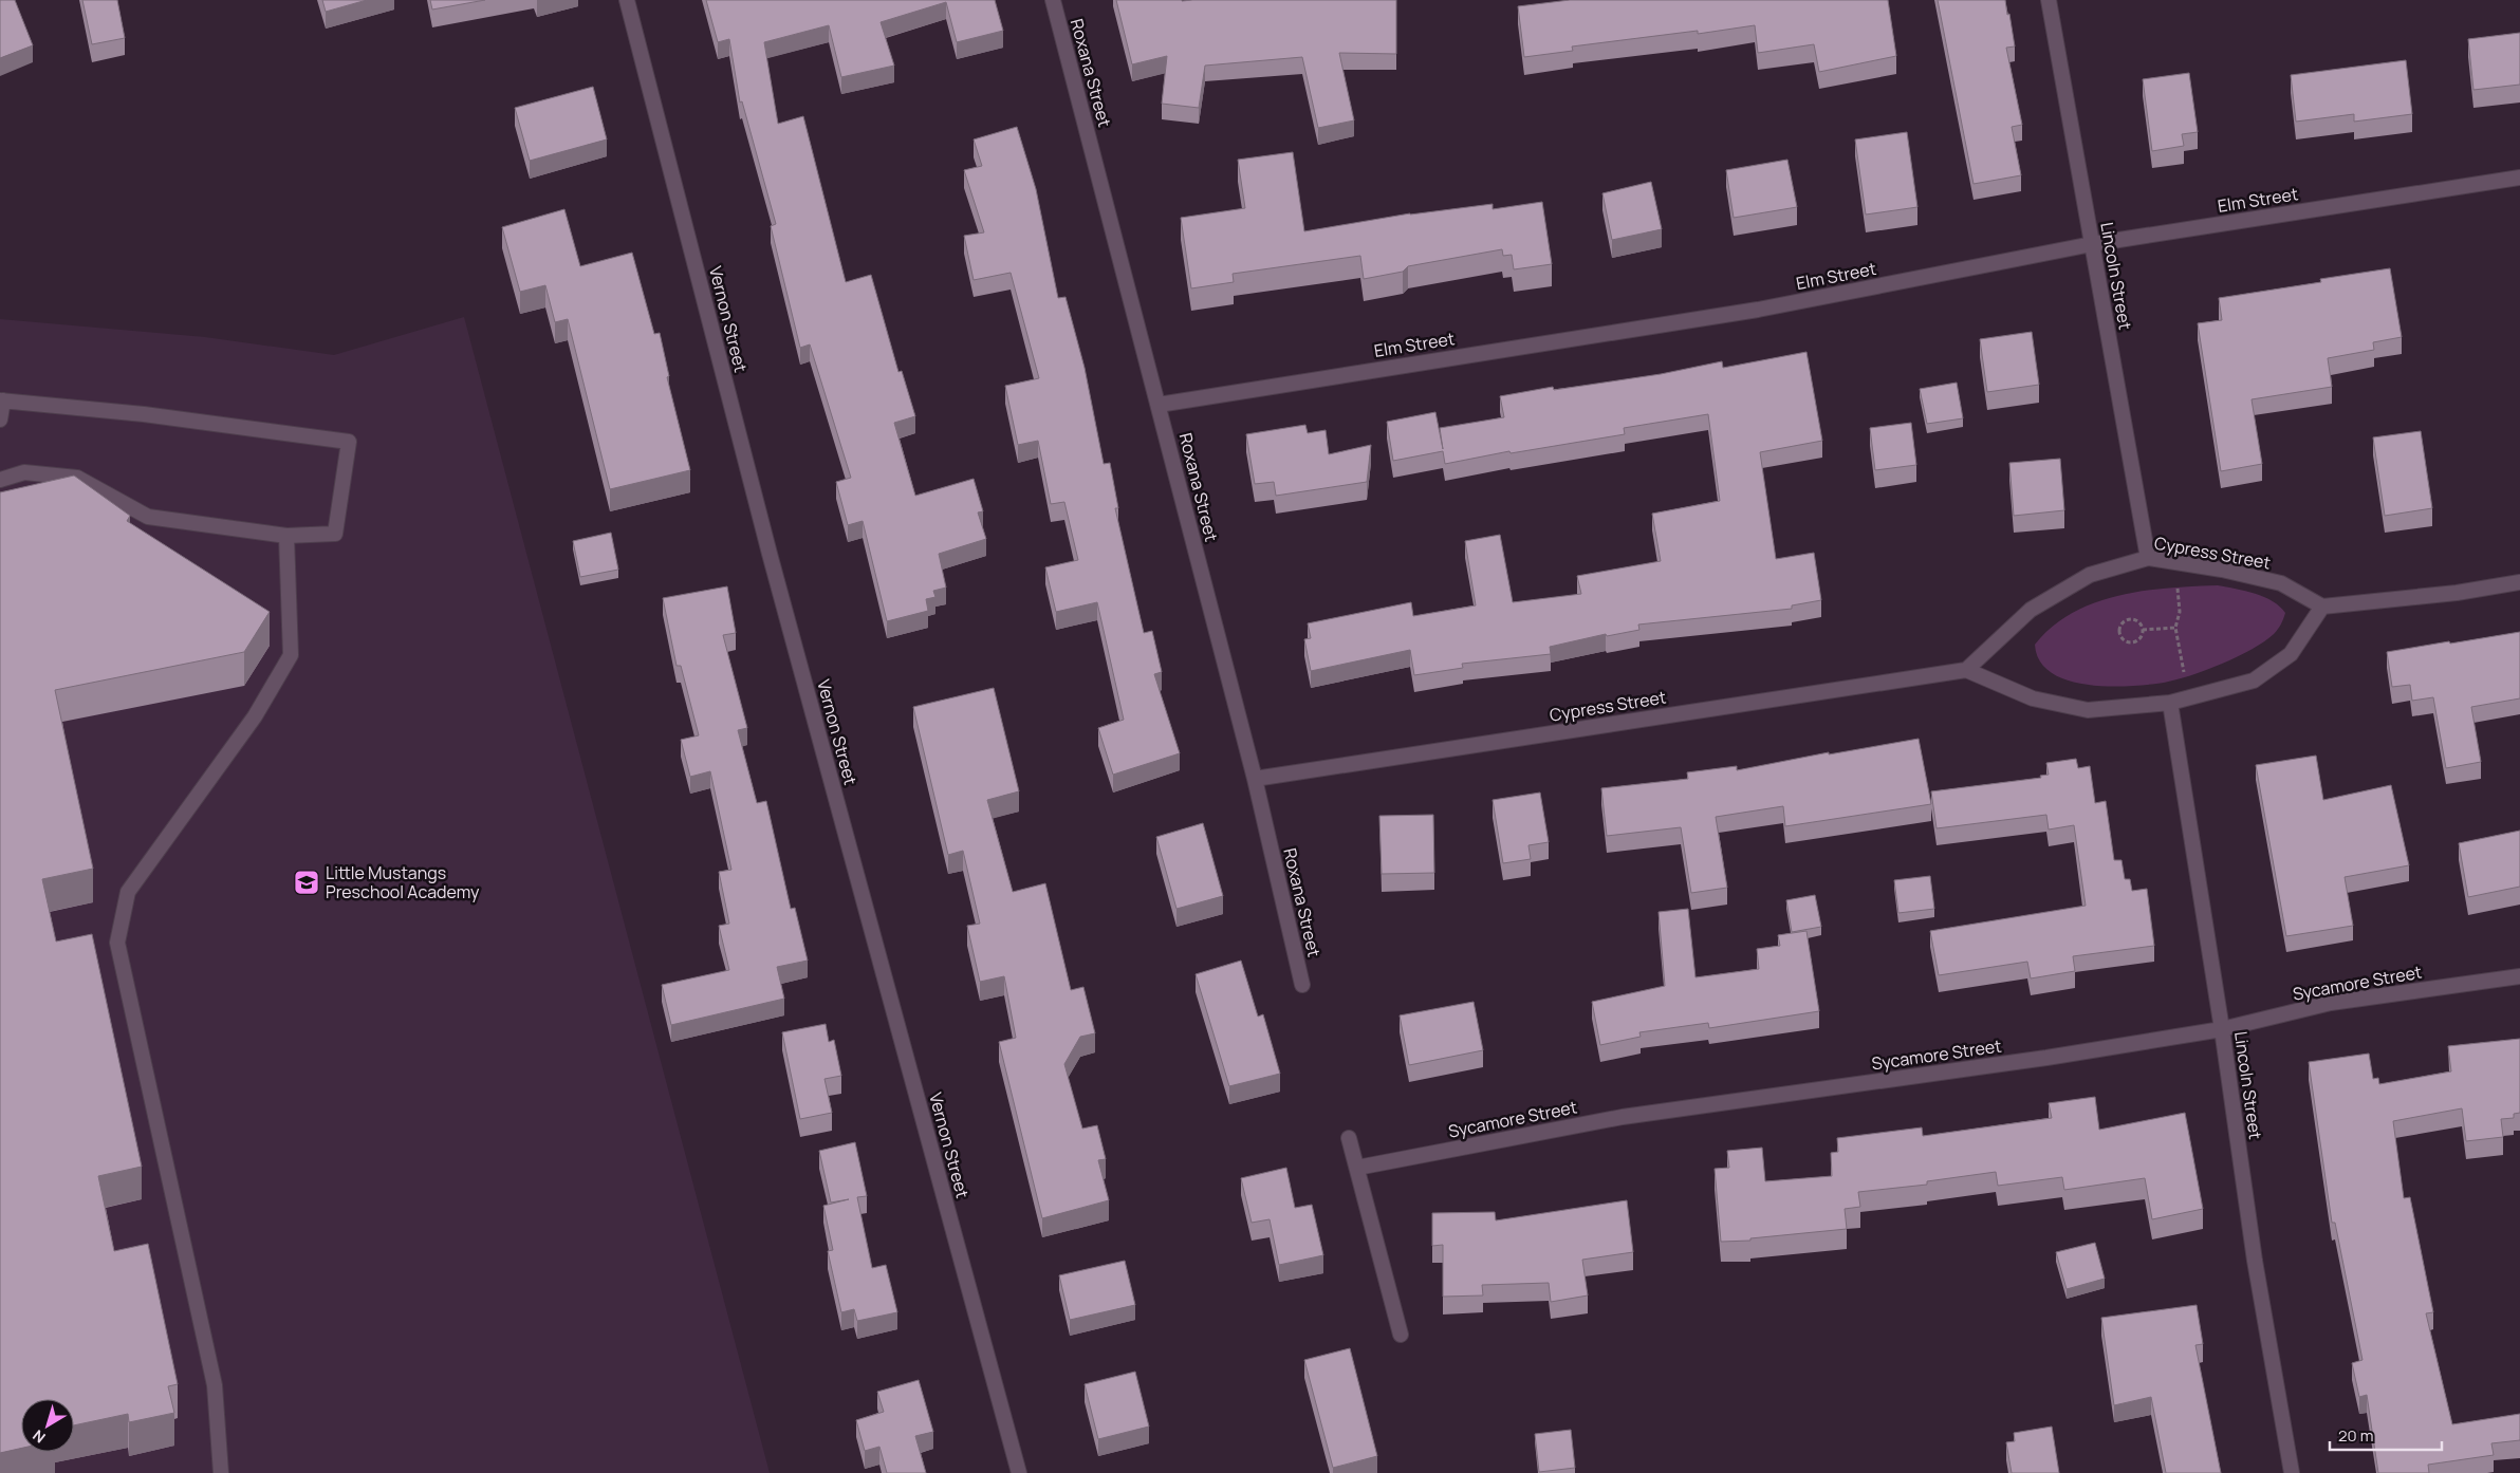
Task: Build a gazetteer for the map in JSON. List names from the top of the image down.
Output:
{
  "streets": {
    "street": [
      "Roxana Street",
      "Elm Street",
      "Lincoln Street",
      "Vernon Street",
      "Cypress Street",
      "Sycamore Street"
    ]
  },
  "crossings": [
    ["Roxana Street", "Elm Street"],
    ["Roxana Street", "Cypress Street"],
    ["Elm Street", "Lincoln Street"],
    ["Lincoln Street", "Cypress Street"],
    ["Lincoln Street", "Sycamore Street"]
  ],
  "places": {
    "school or university": ["Little Mustangs Preschool Academy"]
  },
  "scale_bar": "20 m",
  "north": "bottom left"
}
